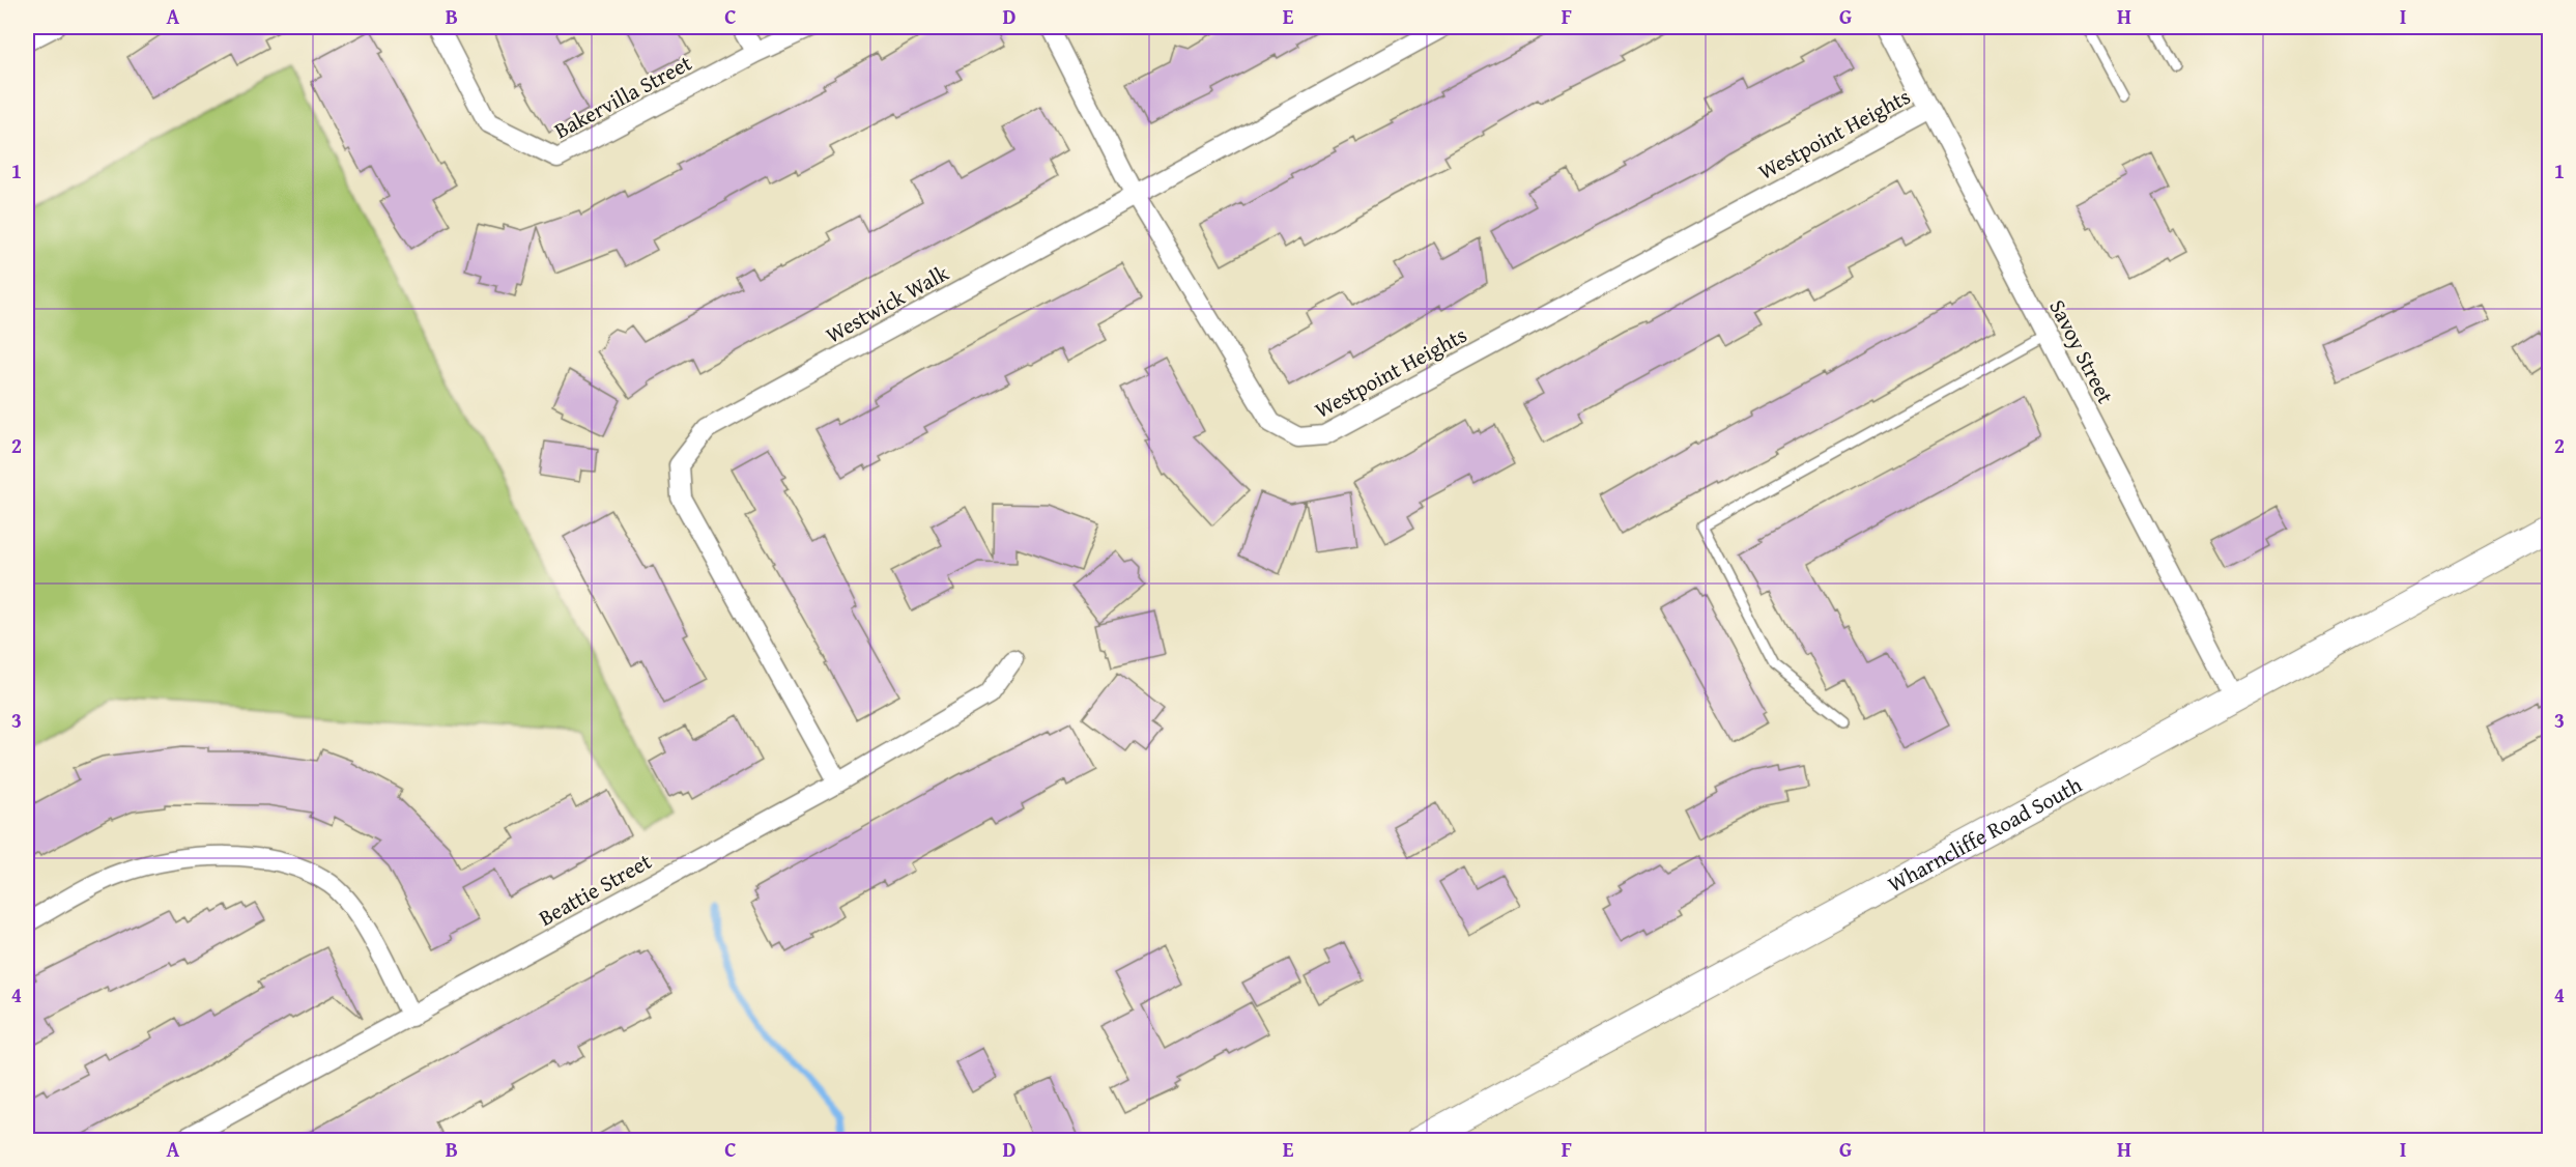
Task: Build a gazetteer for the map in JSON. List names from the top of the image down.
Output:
{
  "streets": {
    "main road": ["Wharncliffe Road South"],
    "street": [
      "Bakervilla Street",
      "Westpoint Heights",
      "Westwick Walk",
      "Savoy Street",
      "Beattie Street"
    ]
  },
  "crossings": [
    ["Westpoint Heights", "Westwick Walk"],
    ["Westpoint Heights", "Savoy Street"],
    ["Westwick Walk", "Beattie Street"],
    ["Savoy Street", "Wharncliffe Road South"]
  ],
  "grid": {
    "columns": [
      "A",
      "B",
      "C",
      "D",
      "E",
      "F",
      "G",
      "H",
      "I"
    ],
    "rows": [
      "1",
      "2",
      "3",
      "4"
    ]
  }
}
